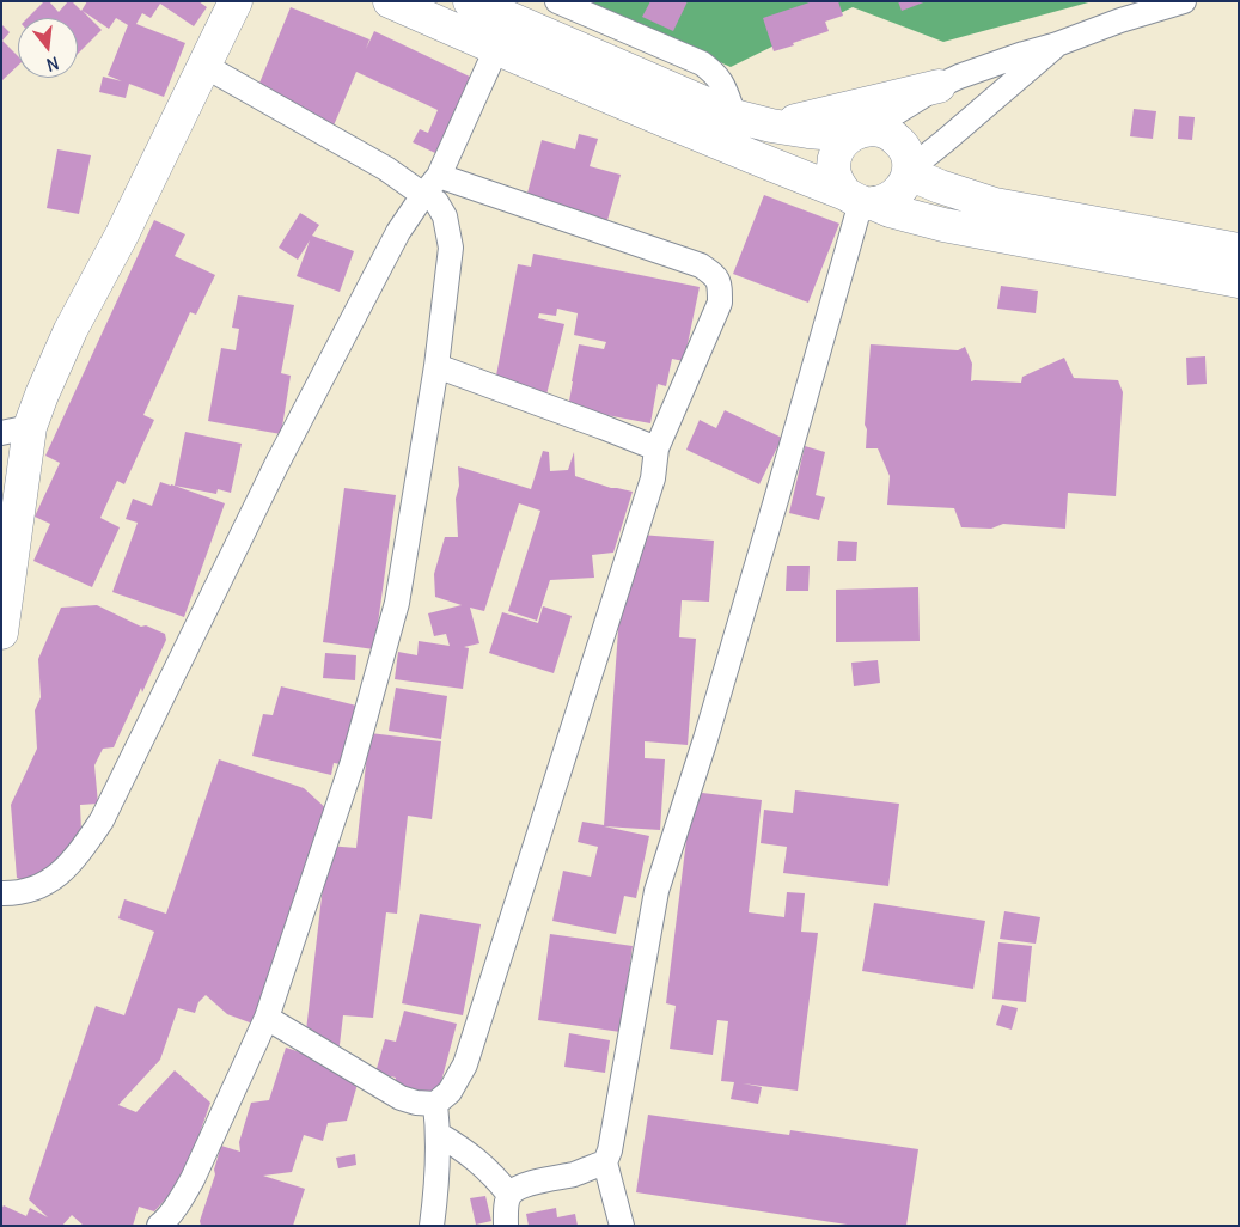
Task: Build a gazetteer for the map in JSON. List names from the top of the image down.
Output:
{
  "north": "bottom"
}
